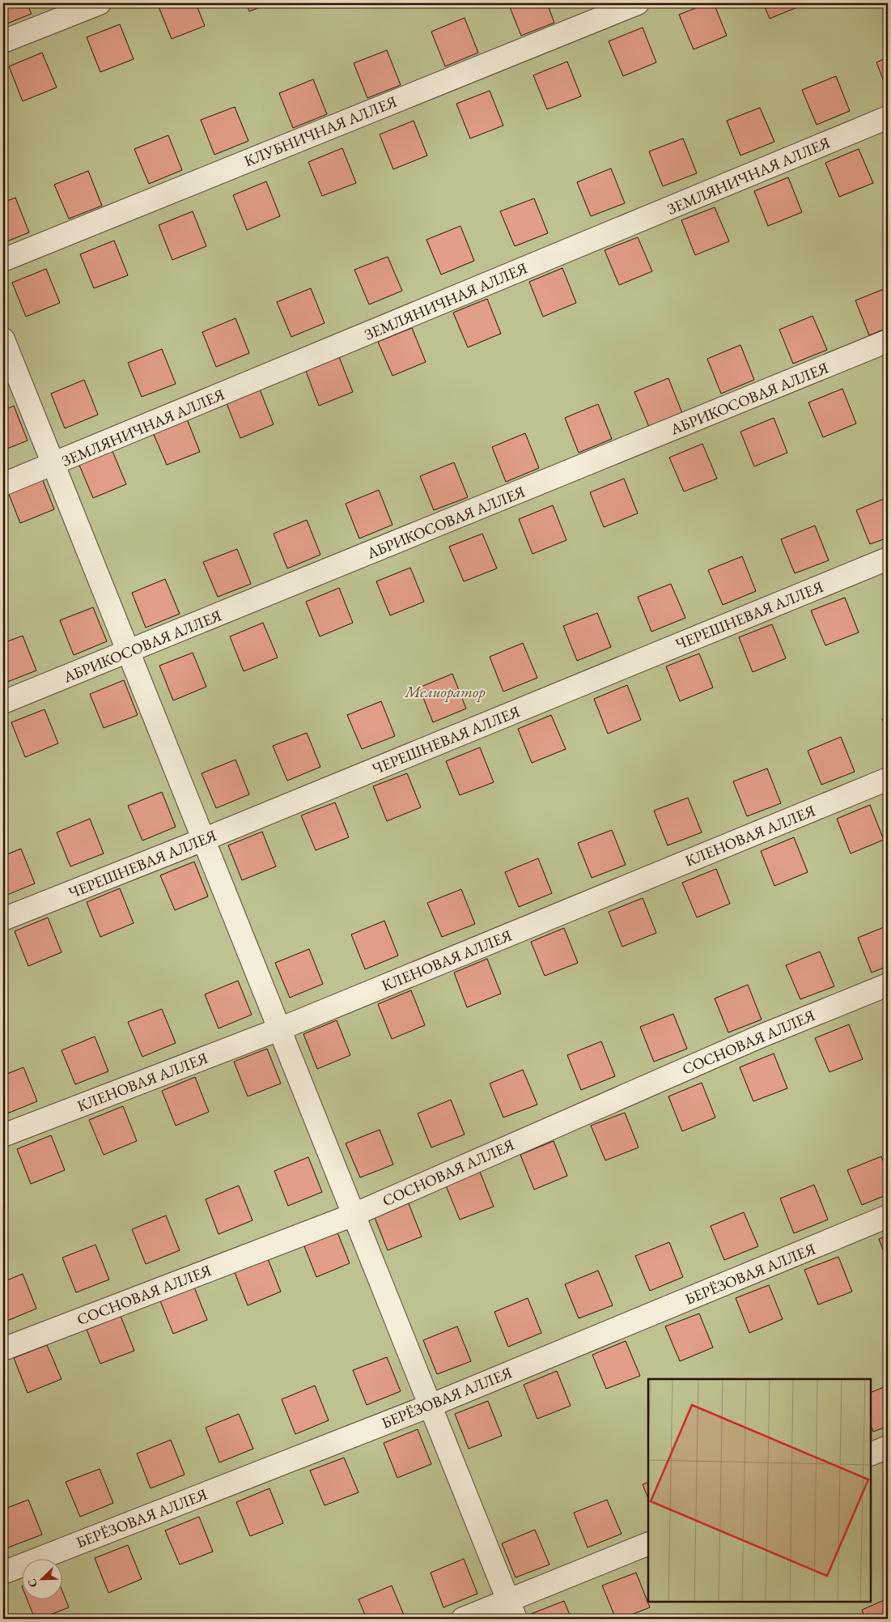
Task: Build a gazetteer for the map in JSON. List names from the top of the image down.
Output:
{
  "streets": {
    "street": [
      "КЛУБНИЧНАЯ АЛЛЕЯ",
      "ЗЕМЛЯНИЧНАЯ АЛЛЕЯ",
      "АБРИКОСОВАЯ АЛЛЕЯ",
      "ЧЕРЕШНЕВАЯ АЛЛЕЯ",
      "КЛЕНОВАЯ АЛЛЕЯ",
      "СОСНОВАЯ АЛЛЕЯ",
      "БЕРЁЗОВАЯ АЛЛЕЯ"
    ]
  },
  "parks": ["Мелиоратор"],
  "north": "bottom left"
}
